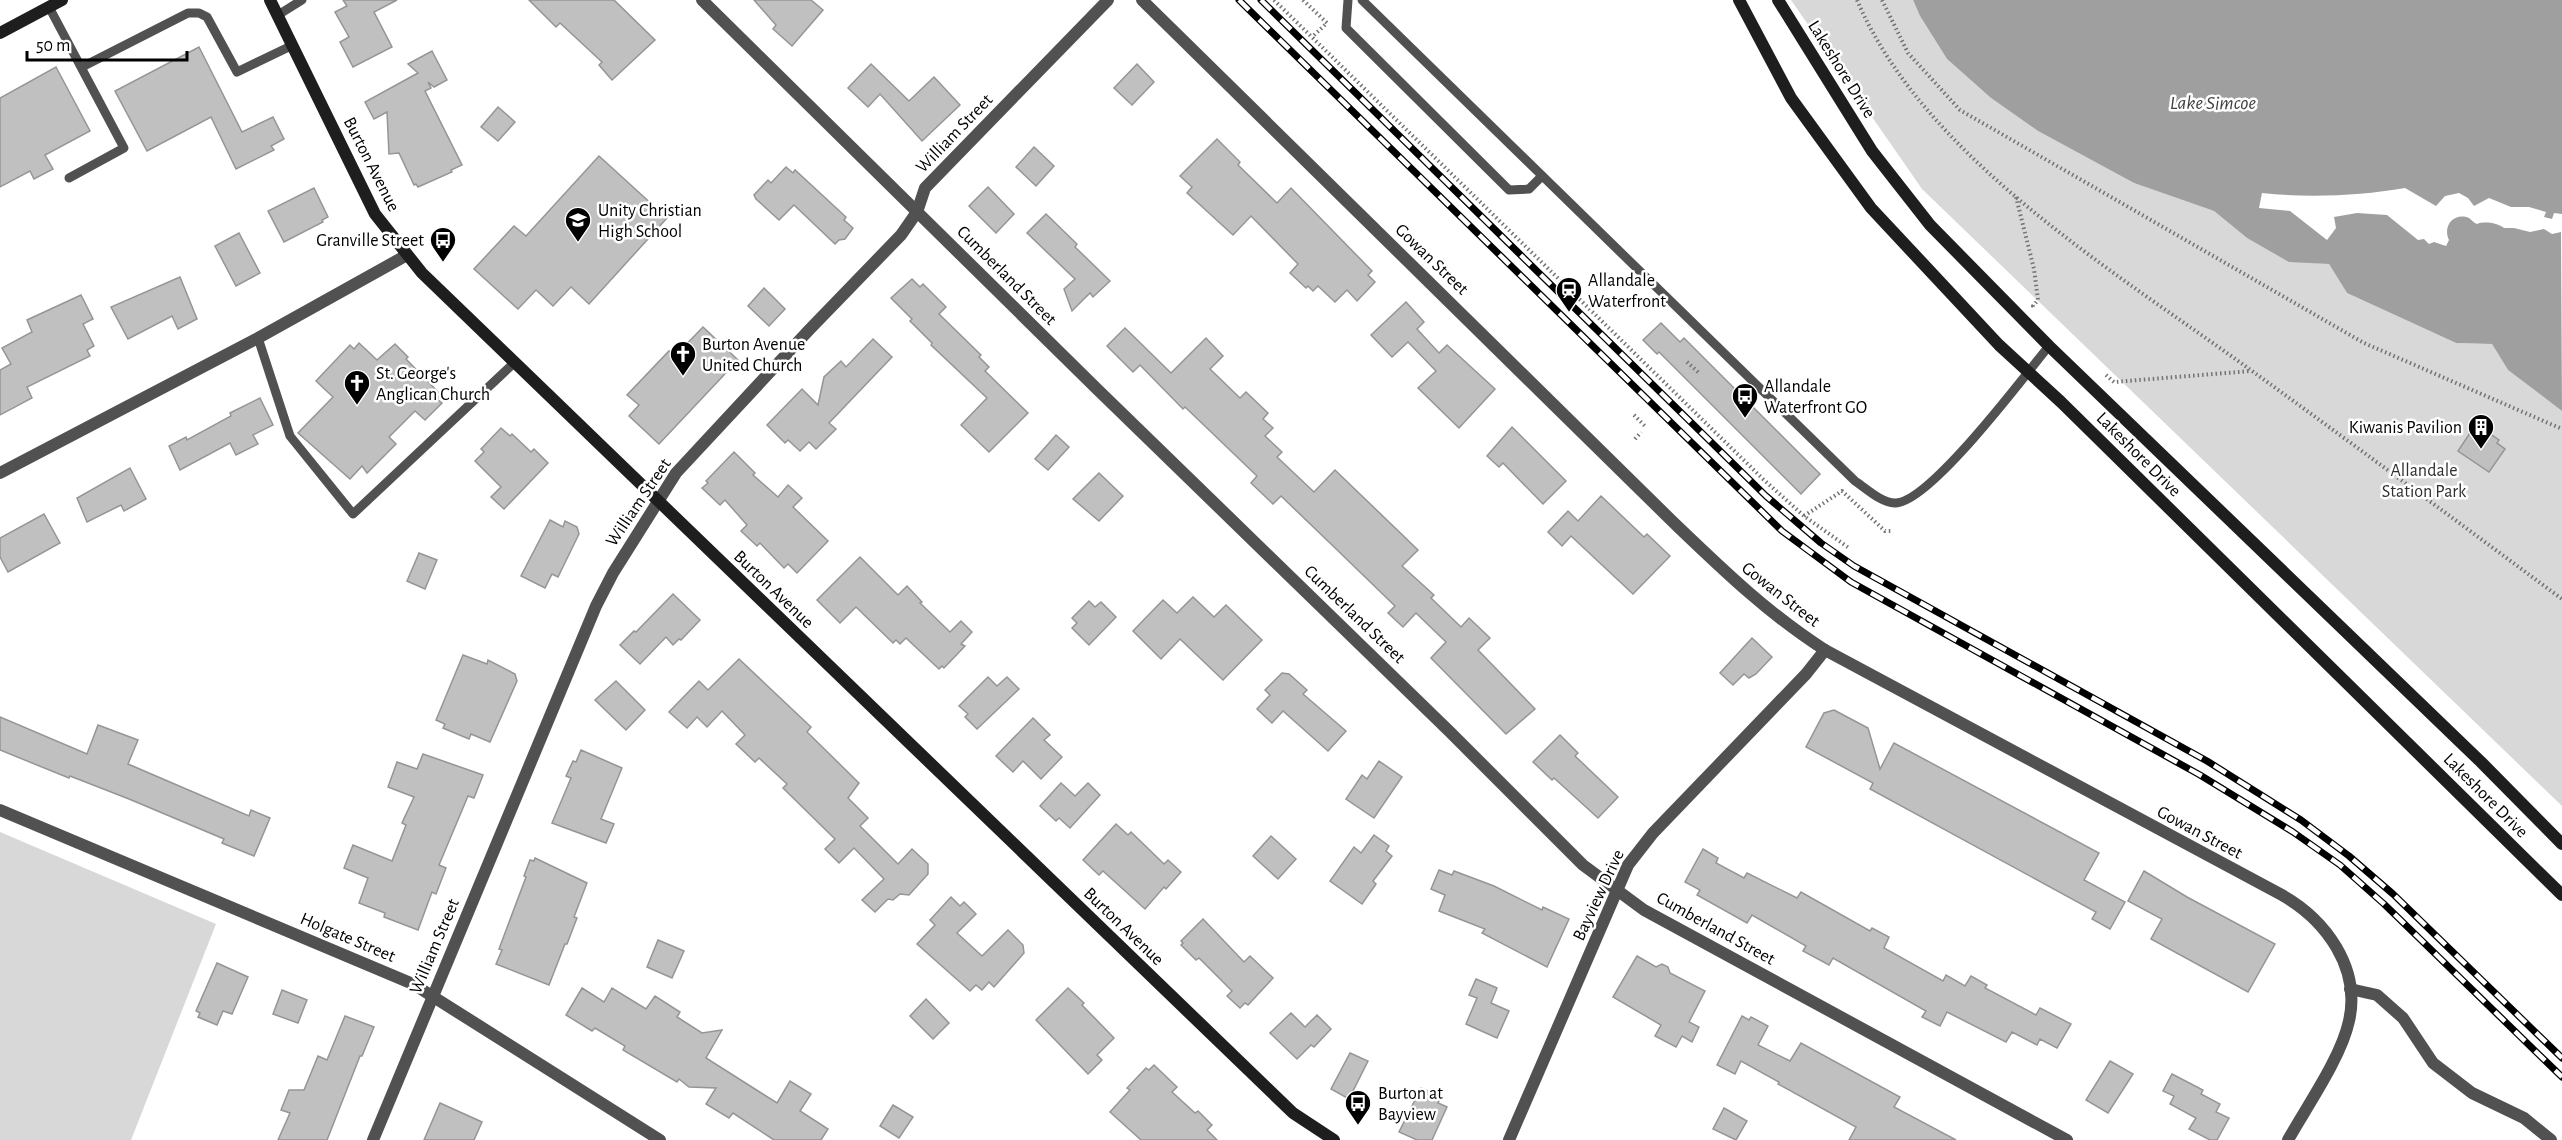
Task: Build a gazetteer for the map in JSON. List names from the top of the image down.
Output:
{
  "streets": {
    "main road": ["Lakeshore Drive", "Burton Avenue"],
    "street": [
      "William Street",
      "Gowan Street",
      "Cumberland Street",
      "Bayview Drive",
      "Holgate Street"
    ]
  },
  "crossings": [
    ["William Street", "Burton Avenue"],
    ["William Street", "Cumberland Street"],
    ["William Street", "Holgate Street"],
    ["Gowan Street", "Bayview Drive"],
    ["Cumberland Street", "Bayview Drive"]
  ],
  "water": ["Lake Simcoe"],
  "parks": ["Allandale Station Park"],
  "places": {
    "school or university": ["Unity Christian High School"],
    "bus stop": ["Granville Street", "Allandale Waterfront GO", "Burton at Bayview"],
    "station": ["Allandale Waterfront"],
    "church": ["Burton Avenue United Church", "St. George's Anglican Church"],
    "building": ["Kiwanis Pavilion"]
  },
  "scale_bar": "50 m"
}
